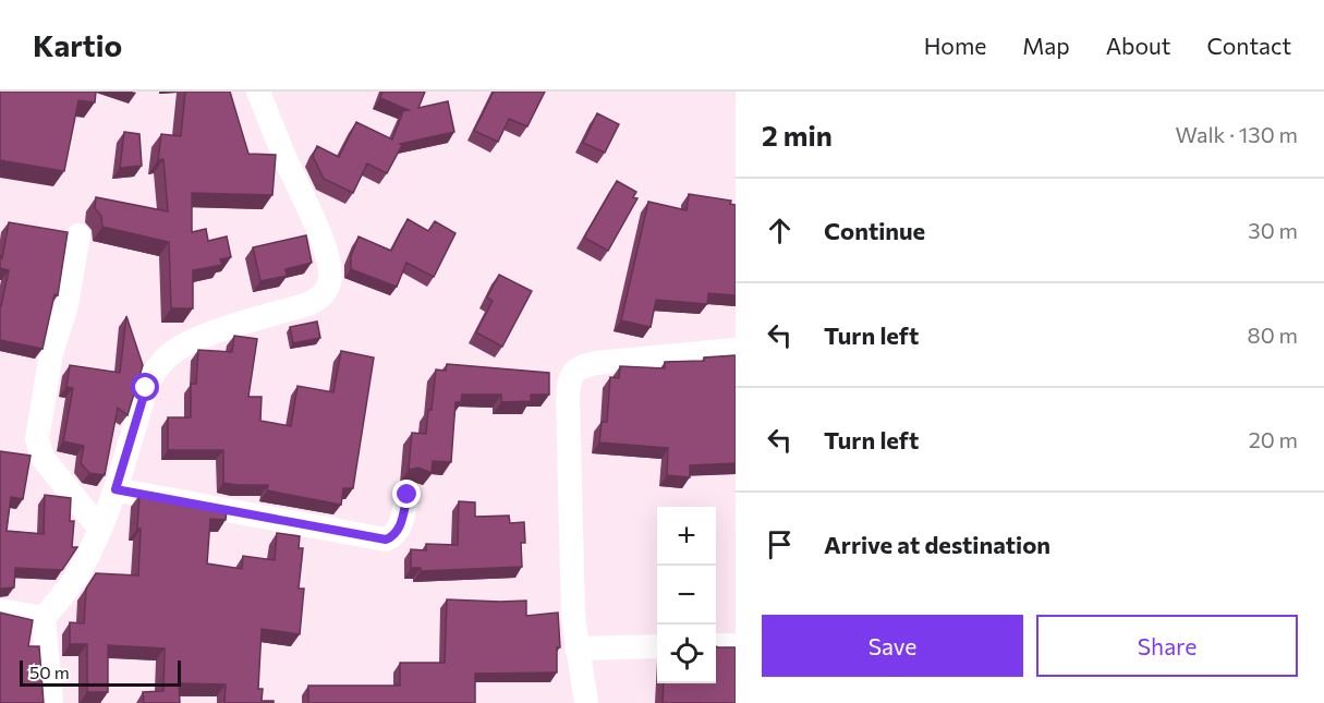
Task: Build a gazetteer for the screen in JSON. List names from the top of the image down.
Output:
{
  "scale_bar": "50 m",
  "page": {
    "header": "Kartio",
    "nav": [
      "Home",
      "Map",
      "About",
      "Contact"
    ],
    "heading": ["2 min", "Walk · 130 m"],
    "list": [
      ["Continue", "30 m"],
      ["Turn left", "80 m"],
      ["Turn left", "20 m"],
      "Arrive at destination"
    ],
    "map_buttons": ["+", "−"],
    "buttons": ["Save", "Share"],
    "scale": "50 m"
  }
}
